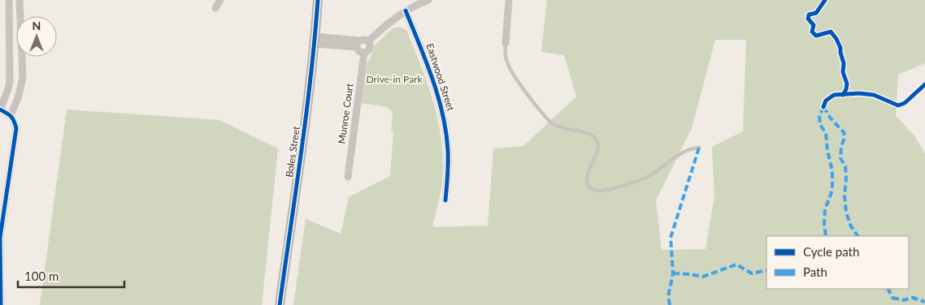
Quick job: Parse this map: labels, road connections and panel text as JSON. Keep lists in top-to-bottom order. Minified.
{"streets":{"street":["Eastwood Street","Munroe Court","Boles Street"]},"parks":["Drive-in Park"],"legend":["Cycle path","Path"],"scale_bar":"100 m","north":"top"}
